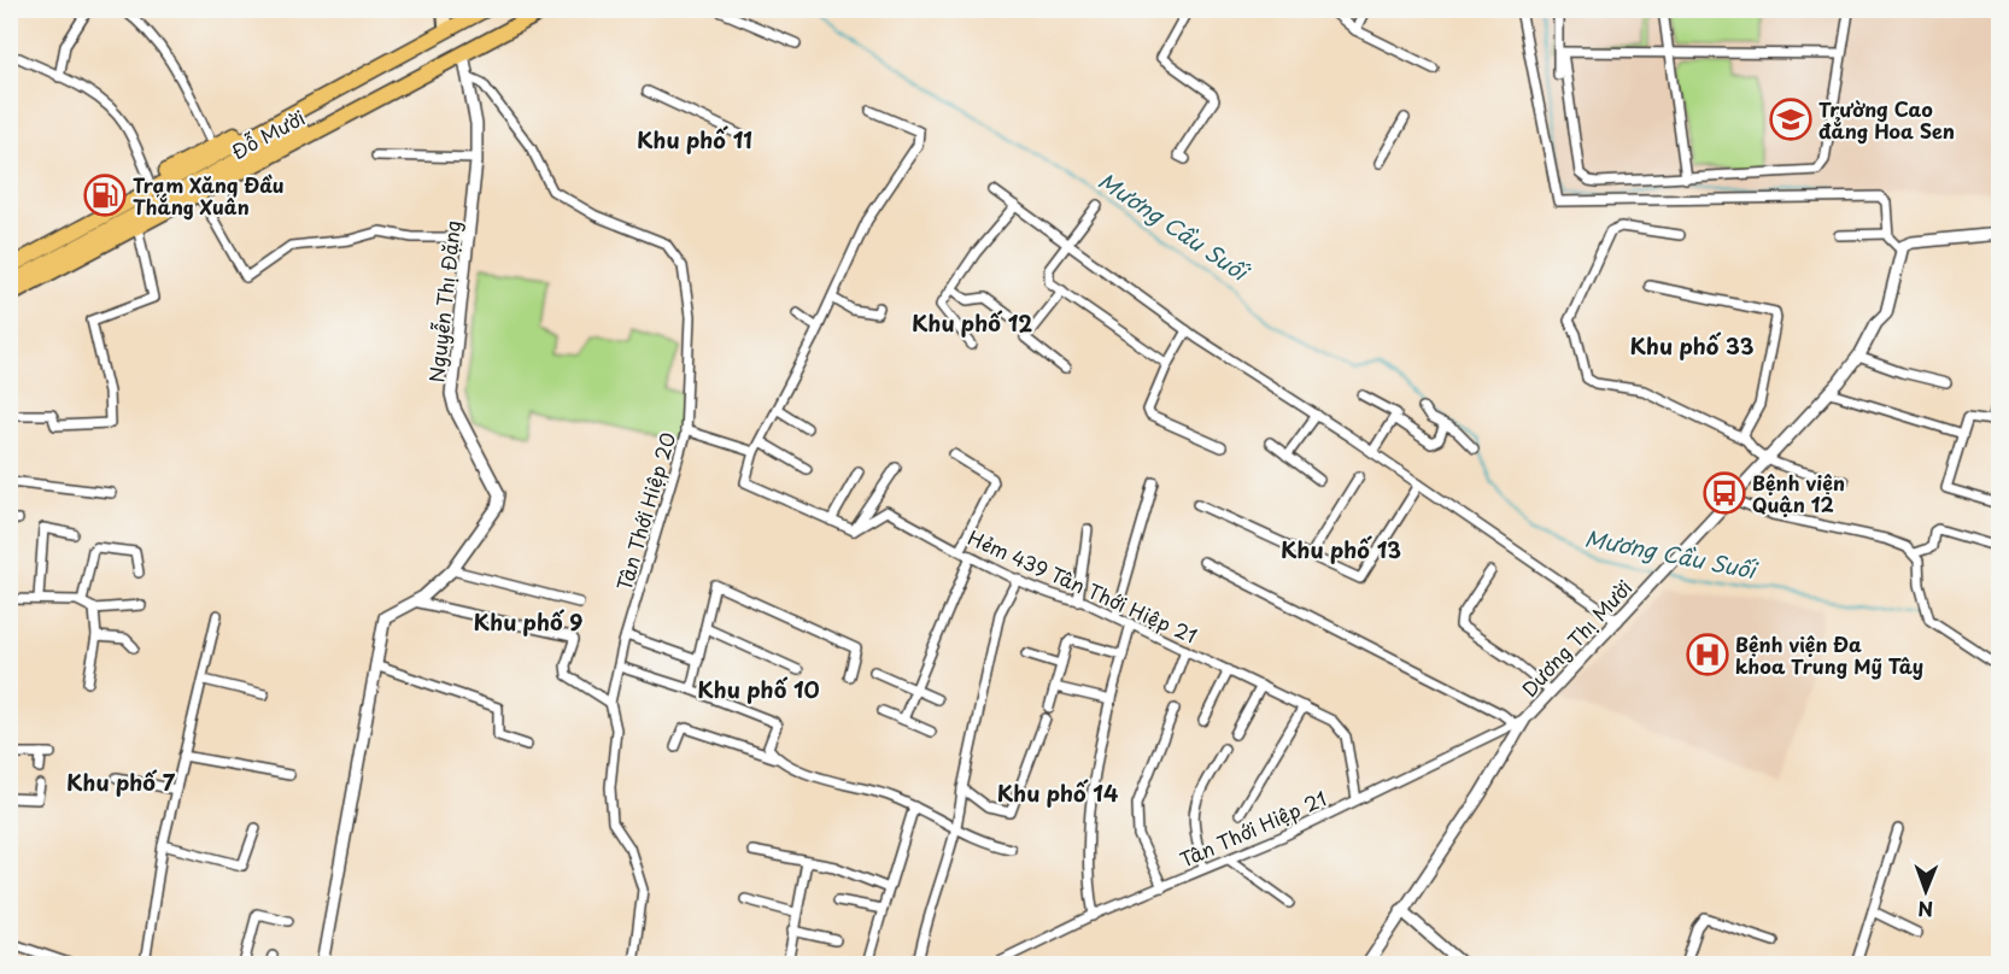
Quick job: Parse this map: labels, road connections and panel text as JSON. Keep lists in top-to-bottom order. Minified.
{"streets":{"highway":["Đỗ Mười"],"street":["Nguyễn Thị Đặng","Tân Thới Hiệp 20","Hẻm 439 Tân Thới Hiệp 21","Dương Thị Mười","Tân Thới Hiệp 21"]},"crossings":[["Đỗ Mười","Nguyễn Thị Đặng"],["Nguyễn Thị Đặng","Tân Thới Hiệp 20"],["Hẻm 439 Tân Thới Hiệp 21","Tân Thới Hiệp 21"],["Dương Thị Mười","Tân Thới Hiệp 21"]],"districts":["Khu phố 11","Khu phố 12","Khu phố 33","Khu phố 13","Khu phố 9","Khu phố 10","Khu phố 7","Khu phố 14"],"water":["Mương Cầu Suối"],"places":{"school or university":["Trường Cao đẳng Hoa Sen"],"fuel station":["Trạm Xăng Đầu Thắng Xuân"],"bus stop":["Bệnh viện Quận 12"],"hospital":["Bệnh viện Đa khoa Trung Mỹ Tây"]},"north":"bottom"}
